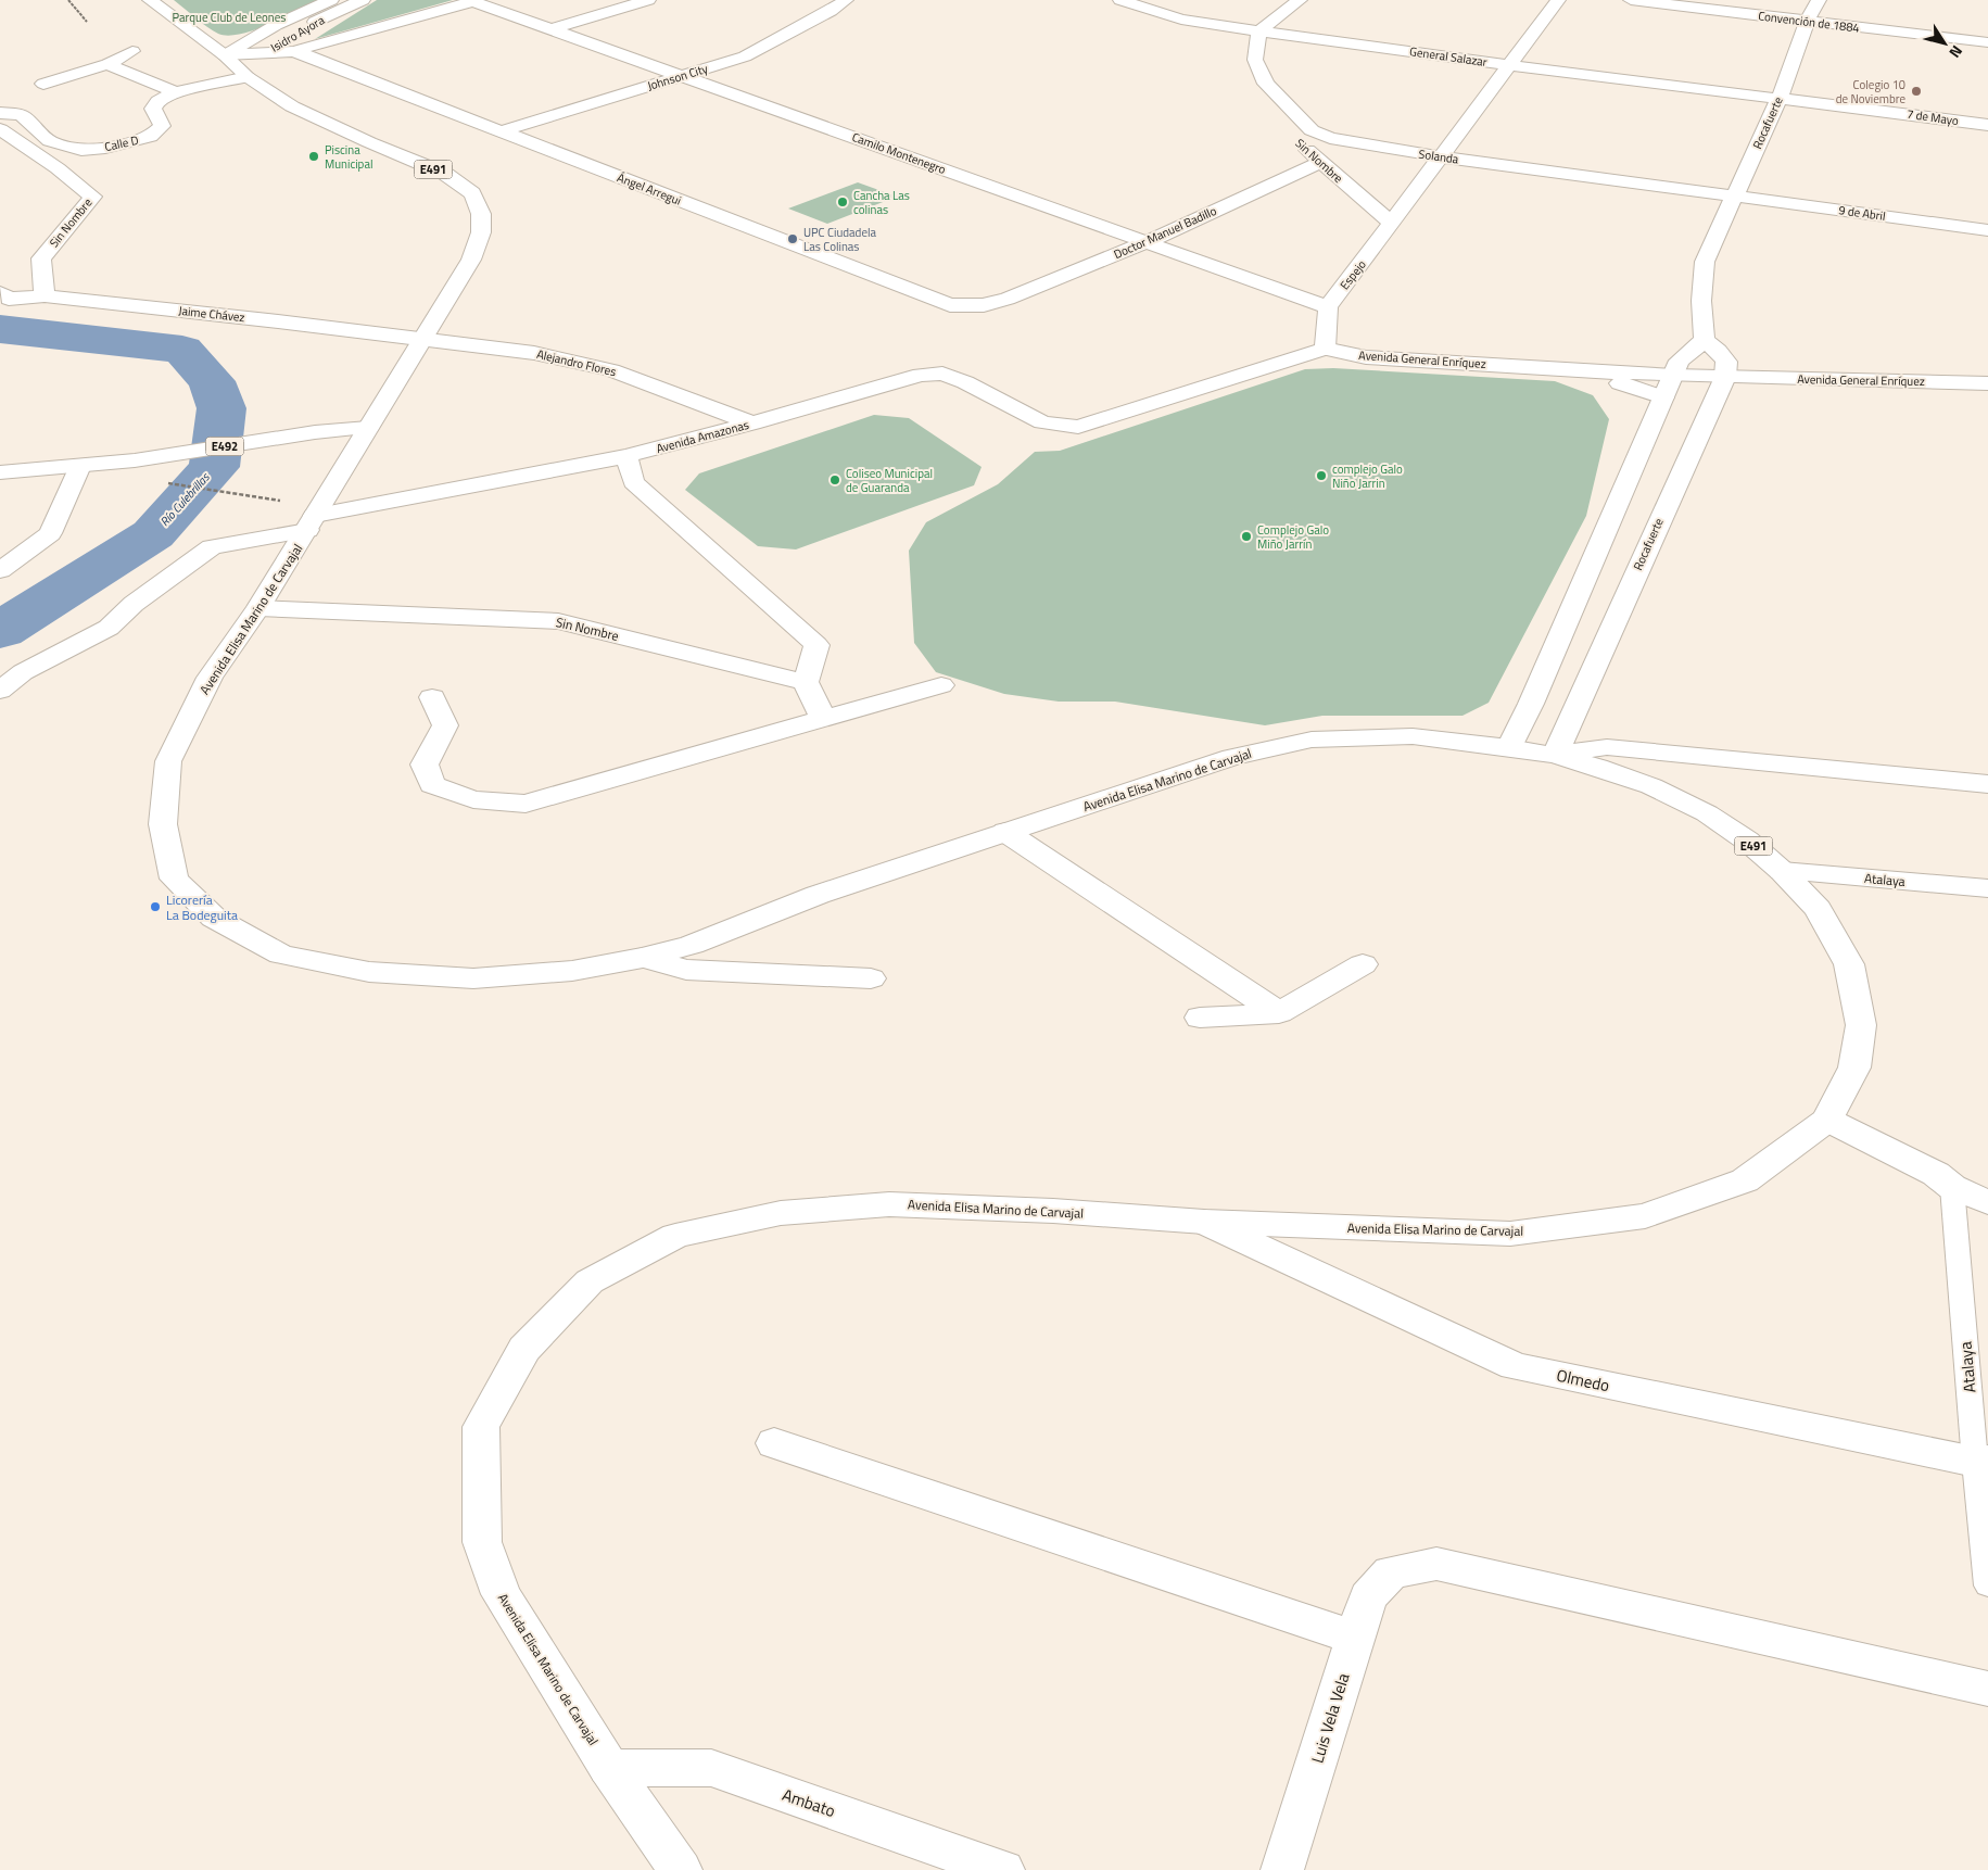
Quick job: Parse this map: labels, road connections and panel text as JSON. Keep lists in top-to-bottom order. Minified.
{"streets":{"main road":["Convención de 1884","Isidro Ayora","General Salazar","Johnson City","7 de Mayo","Rocafuerte","Calle D","Camilo Montenegro","Solanda","Sin Nombre","E491","Ángel Arregui","9 de Abril","Doctor Manuel Badillo","Espejo","Jaime Chávez","Avenida General Enríquez","Alejandro Flores","Avenida Amazonas","E492","Avenida Elisa Marino de Carvajal","Atalaya","Olmedo","Luis Vela Vela","Ambato"]},"crossings":[["Convención de 1884","Rocafuerte"],["Isidro Ayora","E491"],["Isidro Ayora","Ángel Arregui"],["General Salazar","7 de Mayo"],["General Salazar","Rocafuerte"],["General Salazar","Solanda"],["General Salazar","Espejo"],["Johnson City","Camilo Montenegro"],["Johnson City","Ángel Arregui"],["7 de Mayo","Rocafuerte"],["Rocafuerte","Solanda"],["Rocafuerte","9 de Abril"],["Rocafuerte","Avenida General Enríquez"],["Rocafuerte","Avenida Elisa Marino de Carvajal"],["Calle D","E491"],["Calle D","Avenida Elisa Marino de Carvajal"],["Camilo Montenegro","Ángel Arregui"],["Camilo Montenegro","Doctor Manuel Badillo"],["Camilo Montenegro","Espejo"],["Solanda","Sin Nombre"],["Solanda","9 de Abril"],["Solanda","Espejo"],["Sin Nombre","Doctor Manuel Badillo"],["Sin Nombre","Espejo"],["Sin Nombre","Jaime Chávez"],["Sin Nombre","Avenida Elisa Marino de Carvajal"],["E491","Ángel Arregui"],["E491","Avenida Elisa Marino de Carvajal"],["Ángel Arregui","Doctor Manuel Badillo"],["Jaime Chávez","Alejandro Flores"],["Jaime Chávez","Avenida Elisa Marino de Carvajal"],["Avenida General Enríquez","Avenida Amazonas"],["Alejandro Flores","Avenida Amazonas"],["Alejandro Flores","Avenida Elisa Marino de Carvajal"],["Avenida Amazonas","Avenida Elisa Marino de Carvajal"],["E492","Avenida Elisa Marino de Carvajal"],["Avenida Elisa Marino de Carvajal","Atalaya"],["Avenida Elisa Marino de Carvajal","Olmedo"],["Avenida Elisa Marino de Carvajal","Ambato"],["Atalaya","Olmedo"]],"water":["Río Culebrillas"],"parks":["Parque Club de Leones"],"places":["Colegio 10 de Noviembre","Piscina Municipal","Cancha Las colinas","UPC Ciudadela Las Colinas","complejo Galo Niño Jarrin","Coliseo Municipal de Guaranda","Complejo Galo Miño Jarrín","Licorería La Bodeguita"],"north":"bottom right"}
